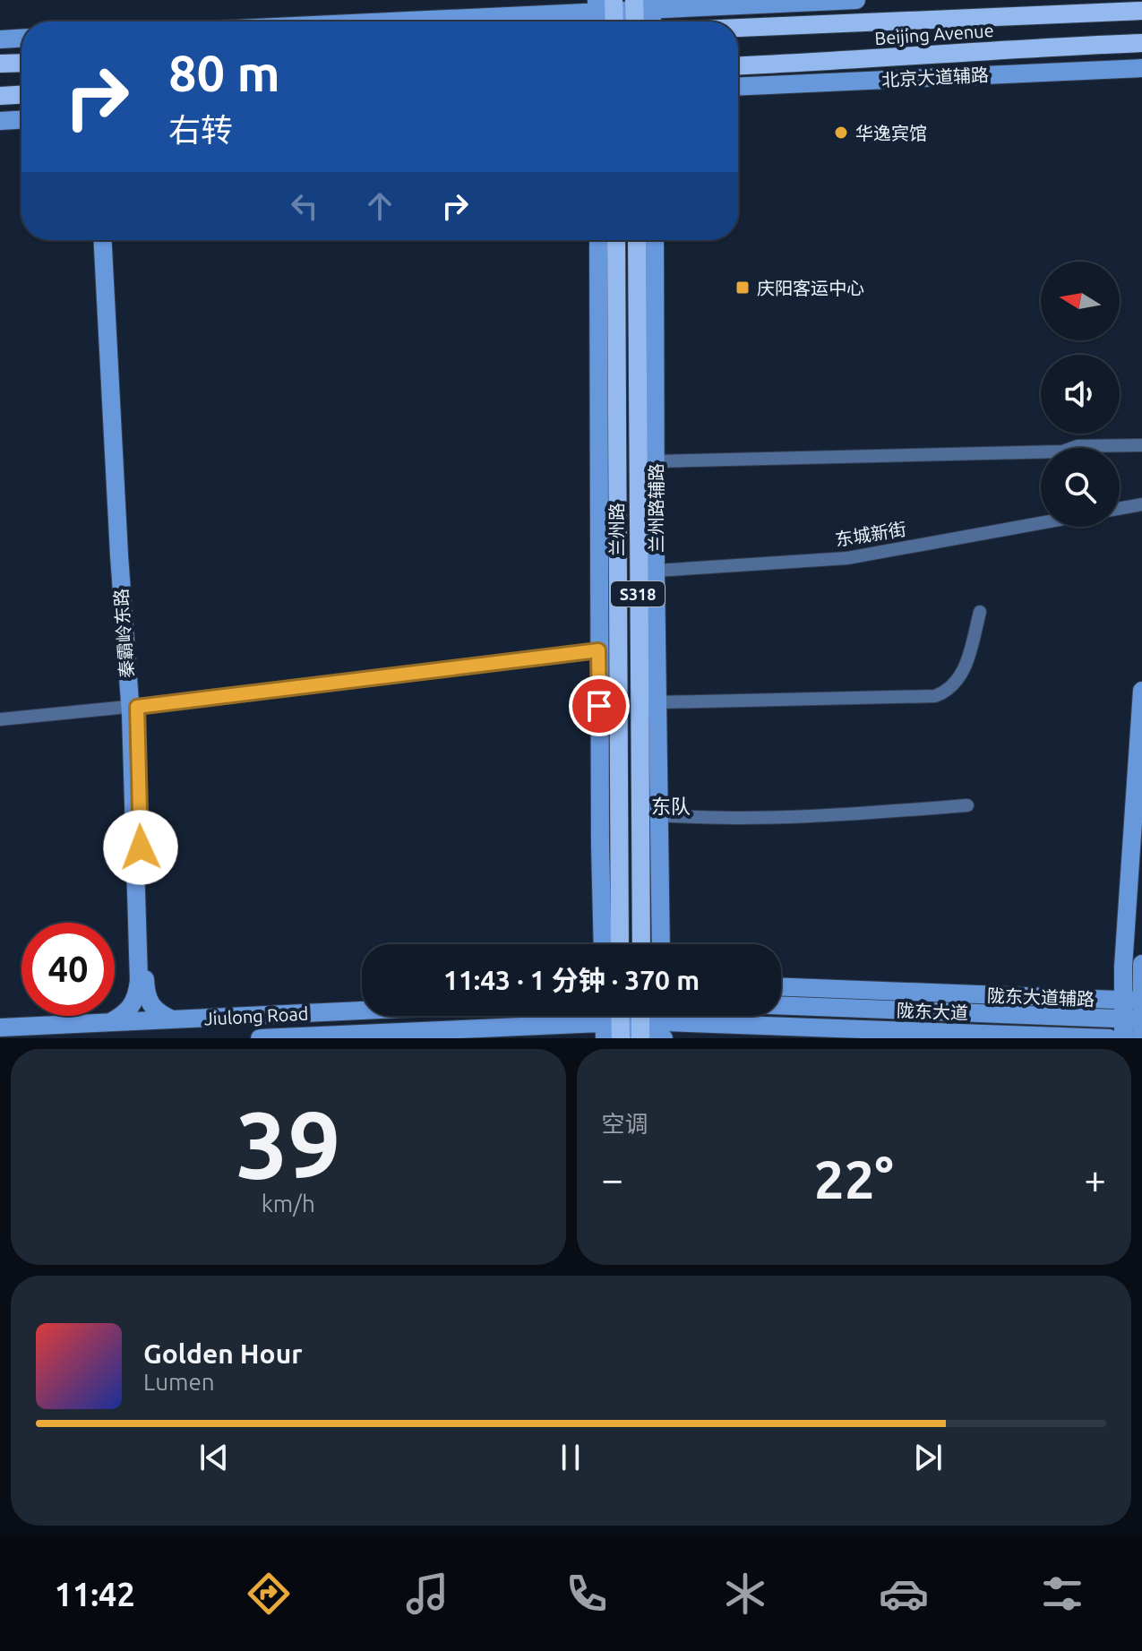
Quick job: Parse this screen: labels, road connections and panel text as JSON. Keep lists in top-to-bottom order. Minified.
{"streets":{"main road":["Beijing Avenue","兰州路","S318"],"street":["北京大道辅路","兰州路辅路","东城新街","秦霸岭东路","陇东大道辅路","陇东大道","Jiulong Road"]},"crossings":[["兰州路辅路","东城新街"],["秦霸岭东路","Jiulong Road"]],"districts":["东队"],"places":{"other":["华逸宾馆"],"transit":["庆阳客运中心"]},"north":"left","page":{"turn":["80 m","右转"],"limit":"40","trip":"11:43 · 1 分钟 · 370 m","tile":[["39","km/h"],"空调"],"heat":["−","22°","+"],"song":["Golden Hour","Lumen"],"tabs":"11:42"}}
